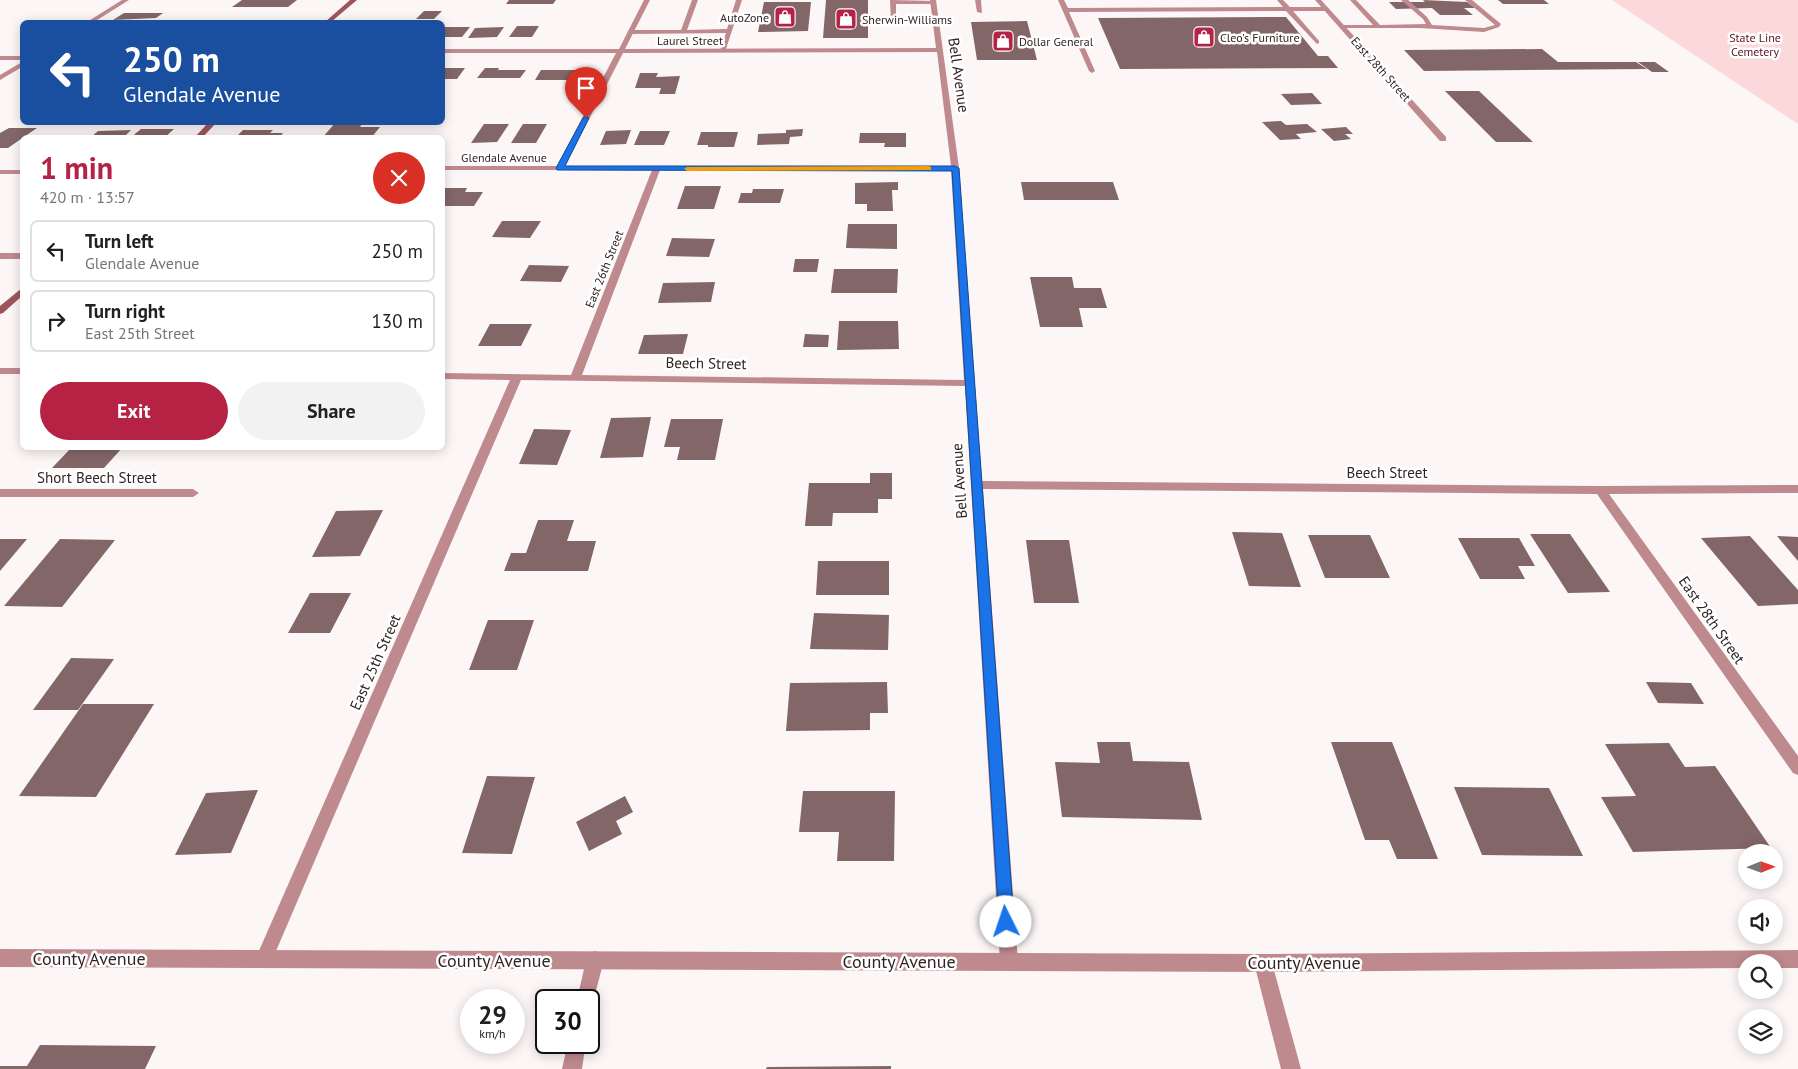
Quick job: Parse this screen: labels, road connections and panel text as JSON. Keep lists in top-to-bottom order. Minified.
{"streets":{"street":["Laurel Street","East 28th Street","Bell Avenue","Glendale Avenue","East 26th Street","Beech Street","Short Beech Street","East 25th Street","County Avenue"]},"crossings":[["Laurel Street","Bell Avenue"],["East 28th Street","Beech Street"],["Bell Avenue","Glendale Avenue"],["Bell Avenue","Beech Street"],["Bell Avenue","County Avenue"],["Glendale Avenue","East 26th Street"],["East 26th Street","Beech Street"],["Beech Street","East 25th Street"],["East 25th Street","County Avenue"]],"parks":["State Line Cemetery"],"places":{"shop":["AutoZone","Sherwin-Williams","Cleo's Furniture","Dollar General"]},"north":"right","page":{"turn":["250 m","Glendale Avenue"],"heading":["1 min","420 m · 13:57"],"list":[{"name":"Turn left","note":"Glendale Avenue","value":"250 m"},{"name":"Turn right","note":"East 25th Street","value":"130 m"}],"buttons":["Exit","Share"],"speed":"29 km/h","limit":"30"}}
